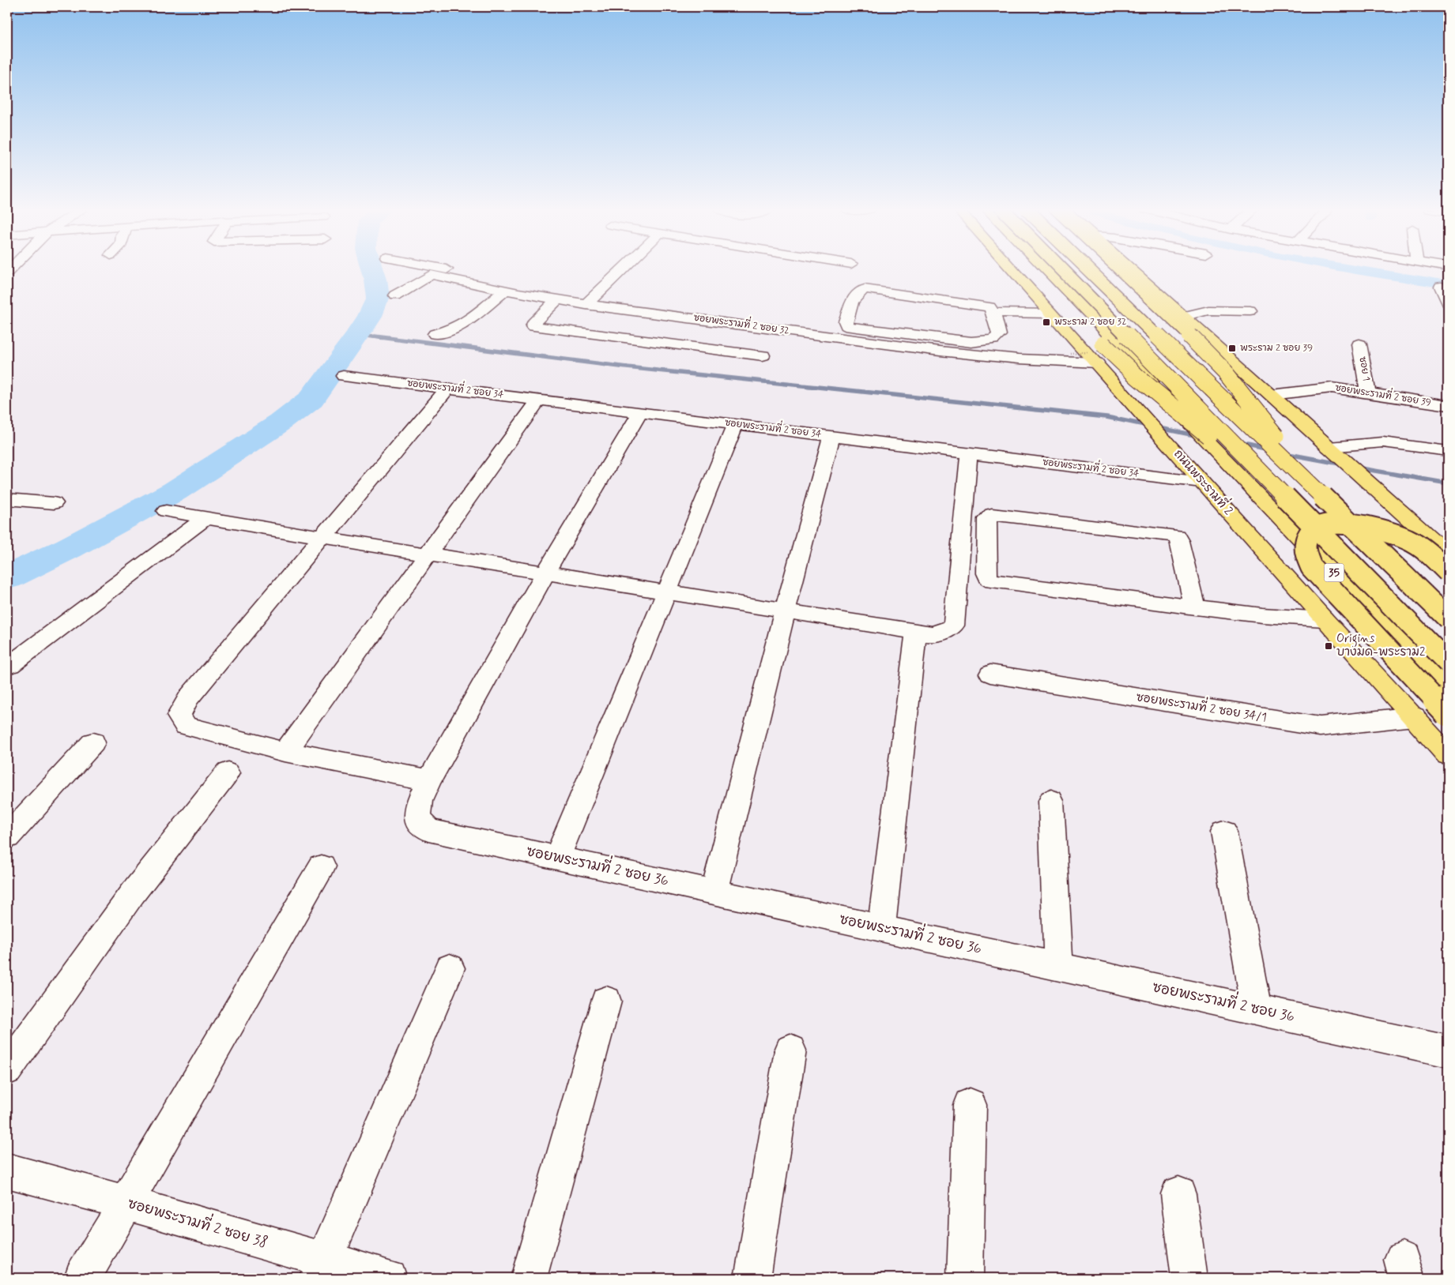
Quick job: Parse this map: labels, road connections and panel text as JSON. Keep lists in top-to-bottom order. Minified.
{"streets":{"main road":["ถนนพระรามที่ 2","35"],"street":["ซอยพระรามที่ 2 ซอย 32","ซอย 1","ซอยพระรามที่ 2 ซอย 34","ซอยพระรามที่ 2 ซอย 39","ซอยพระรามที่ 2 ซอย 34/1","ซอยพระรามที่ 2 ซอย 36","ซอยพระรามที่ 2 ซอย 38"]},"crossings":[["ซอยพระรามที่ 2 ซอย 32","ถนนพระรามที่ 2"],["ซอย 1","ซอยพระรามที่ 2 ซอย 39"],["ซอยพระรามที่ 2 ซอย 34","ถนนพระรามที่ 2"],["ถนนพระรามที่ 2","ซอยพระรามที่ 2 ซอย 34/1"]],"places":{"transit":["พระราม 2 ซอย 32","พระราม 2 ซอย 39","Origins บางมด-พระราม2"]}}
